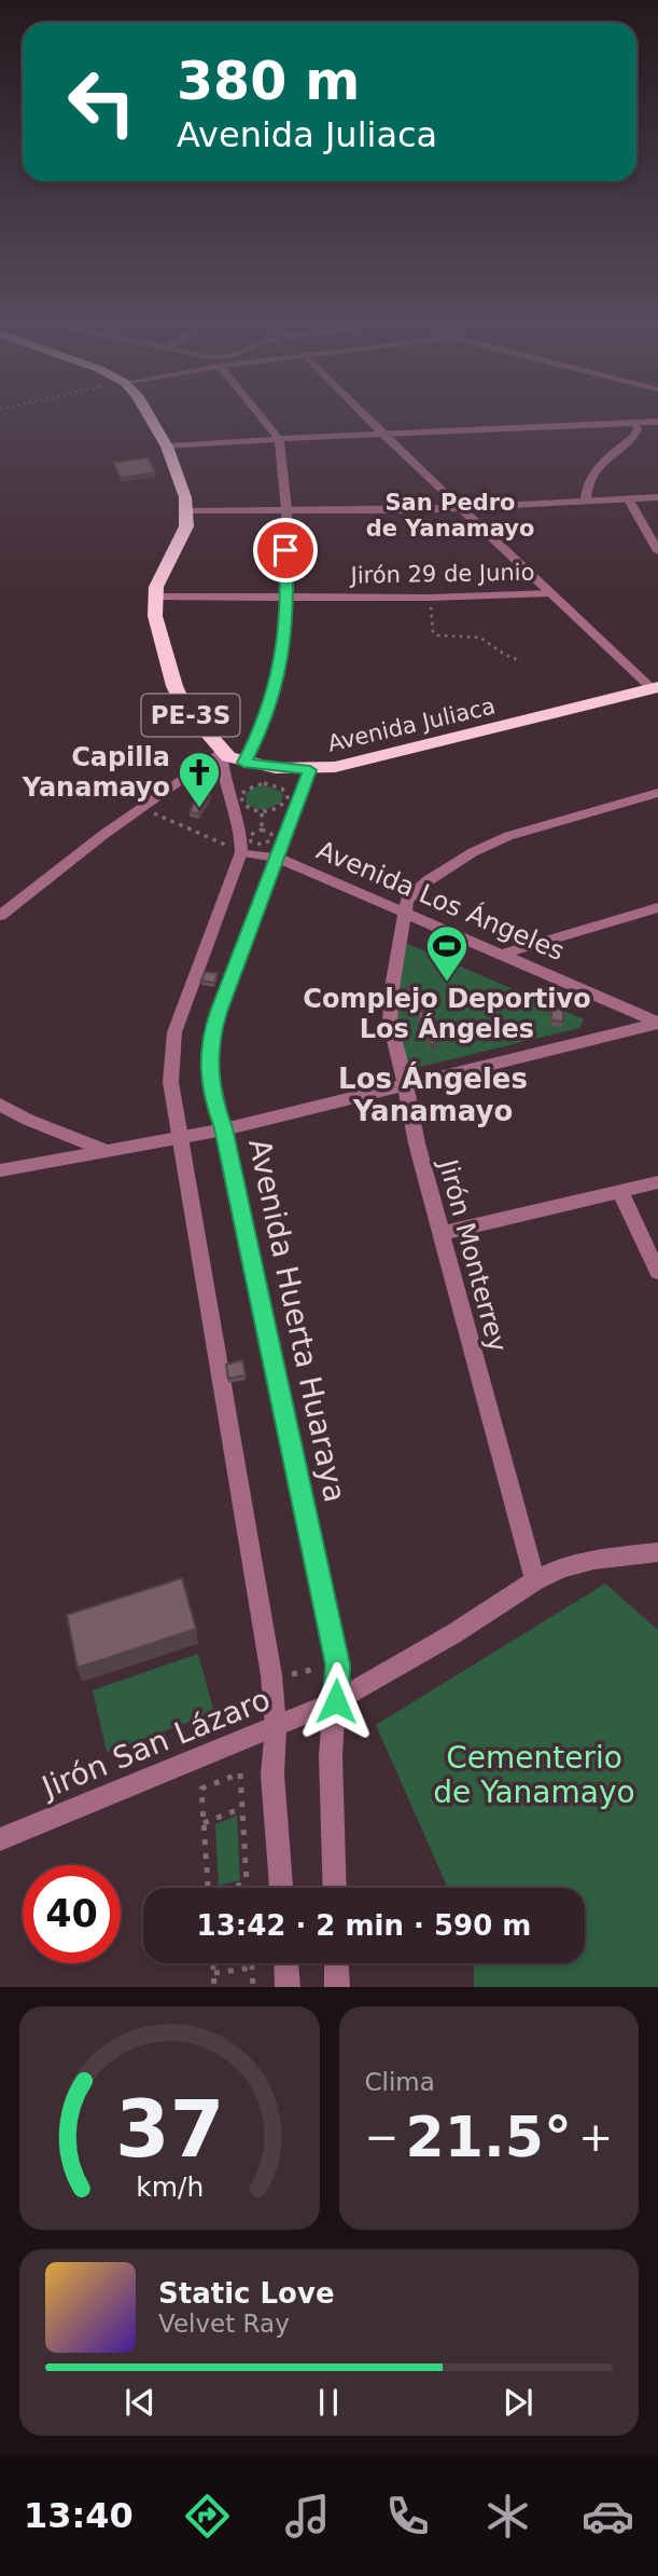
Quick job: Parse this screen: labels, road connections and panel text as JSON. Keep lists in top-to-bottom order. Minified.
{"streets":{"highway":["PE-3S","Avenida Juliaca"],"street":["Jirón 29 de Junio","Avenida Los Ángeles","Jirón Monterrey","Avenida Huerta Huaraya","Jirón San Lázaro"]},"crossings":[["Jirón 29 de Junio","Avenida Juliaca"],["Avenida Juliaca","Avenida Huerta Huaraya"],["Avenida Los Ángeles","Jirón Monterrey"],["Avenida Los Ángeles","Avenida Huerta Huaraya"],["Jirón Monterrey","Jirón San Lázaro"],["Avenida Huerta Huaraya","Jirón San Lázaro"]],"districts":["San Pedro de Yanamayo","Los Ángeles Yanamayo"],"parks":["Cementerio de Yanamayo"],"places":{"church":["Capilla Yanamayo"],"sports":["Complejo Deportivo Los Ángeles"]},"page":{"turn":["380 m","Avenida Juliaca"],"limit":"40","trip":"13:42 · 2 min · 590 m","tile":"Clima","heat":["−","21.5°","+"],"song":["Static Love","Velvet Ray"],"tabs":"13:40","gauge":["37","km/h"]}}
